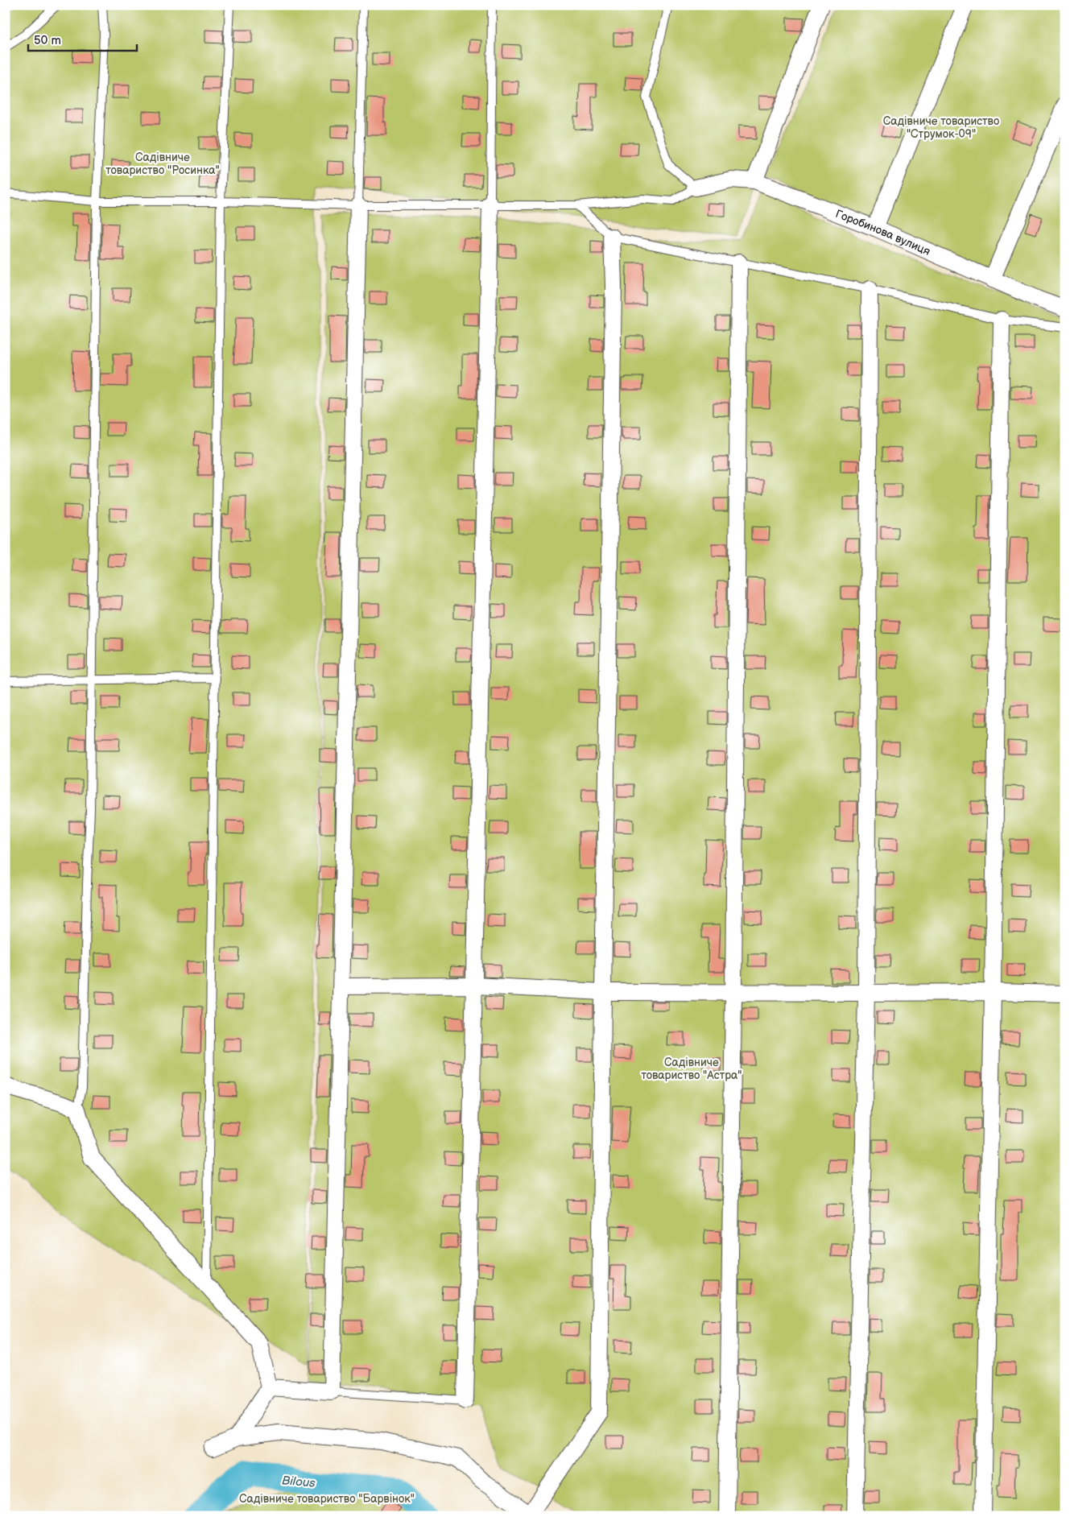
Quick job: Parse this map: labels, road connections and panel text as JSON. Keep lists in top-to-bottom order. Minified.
{"streets":{"street":["Горобинова вулиця"]},"water":["Bilous"],"parks":["Садівниче товариство \"Струмок-09\"","Садівниче товариство \"Росинка\"","Садівниче товариство \"Астра\"","Садівниче товариство \"Барвінок\""],"scale_bar":"50 m"}
